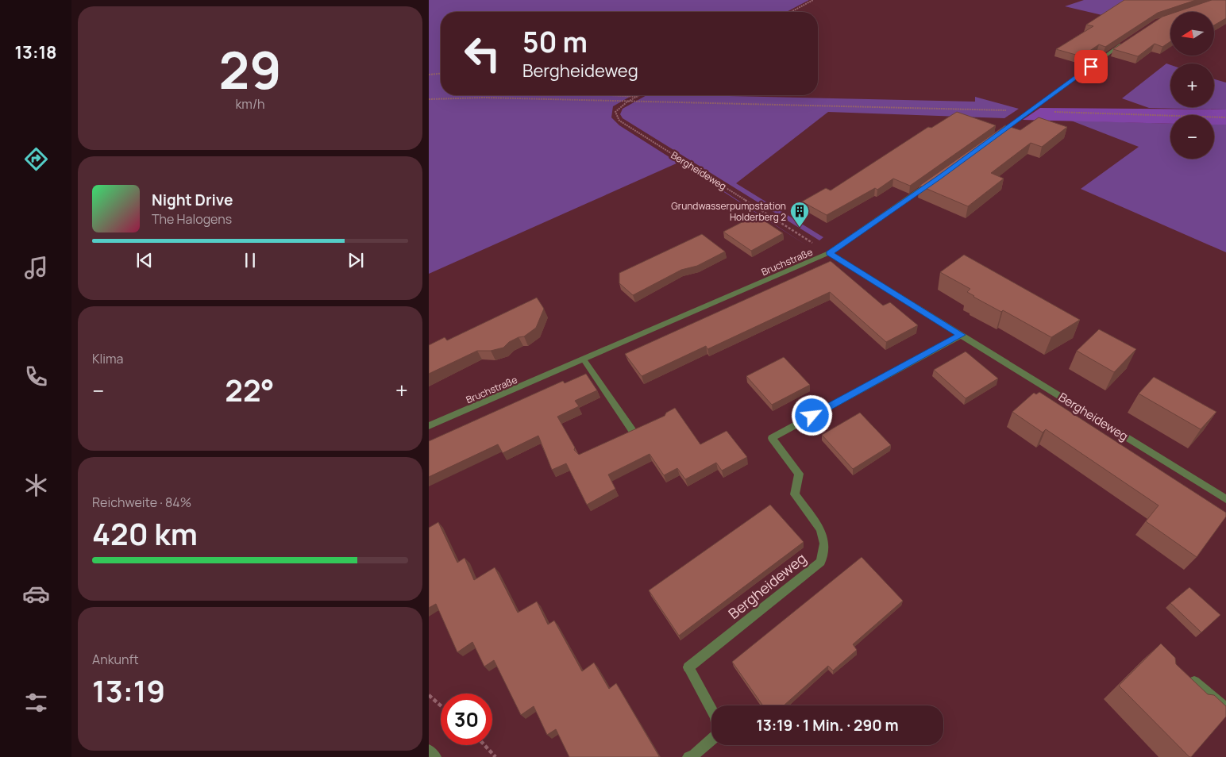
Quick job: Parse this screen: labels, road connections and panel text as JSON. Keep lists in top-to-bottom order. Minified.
{"streets":{"street":["Bergheideweg","Bruchstraße"]},"crossings":[["Bergheideweg","Bruchstraße"]],"places":{"building":["Grundwasserpumpstation Holderberg 2"]},"north":"left","page":{"tabs":"13:18","tile":[["29","km/h"],"Klima",["Reichweite · 84%","420 km"],["Ankunft","13:19"]],"map_buttons":["+","−"],"turn":["50 m","Bergheideweg"],"song":["Night Drive","The Halogens"],"heat":["−","22°","+"],"limit":"30","trip":"13:19 · 1 Min. · 290 m"}}
